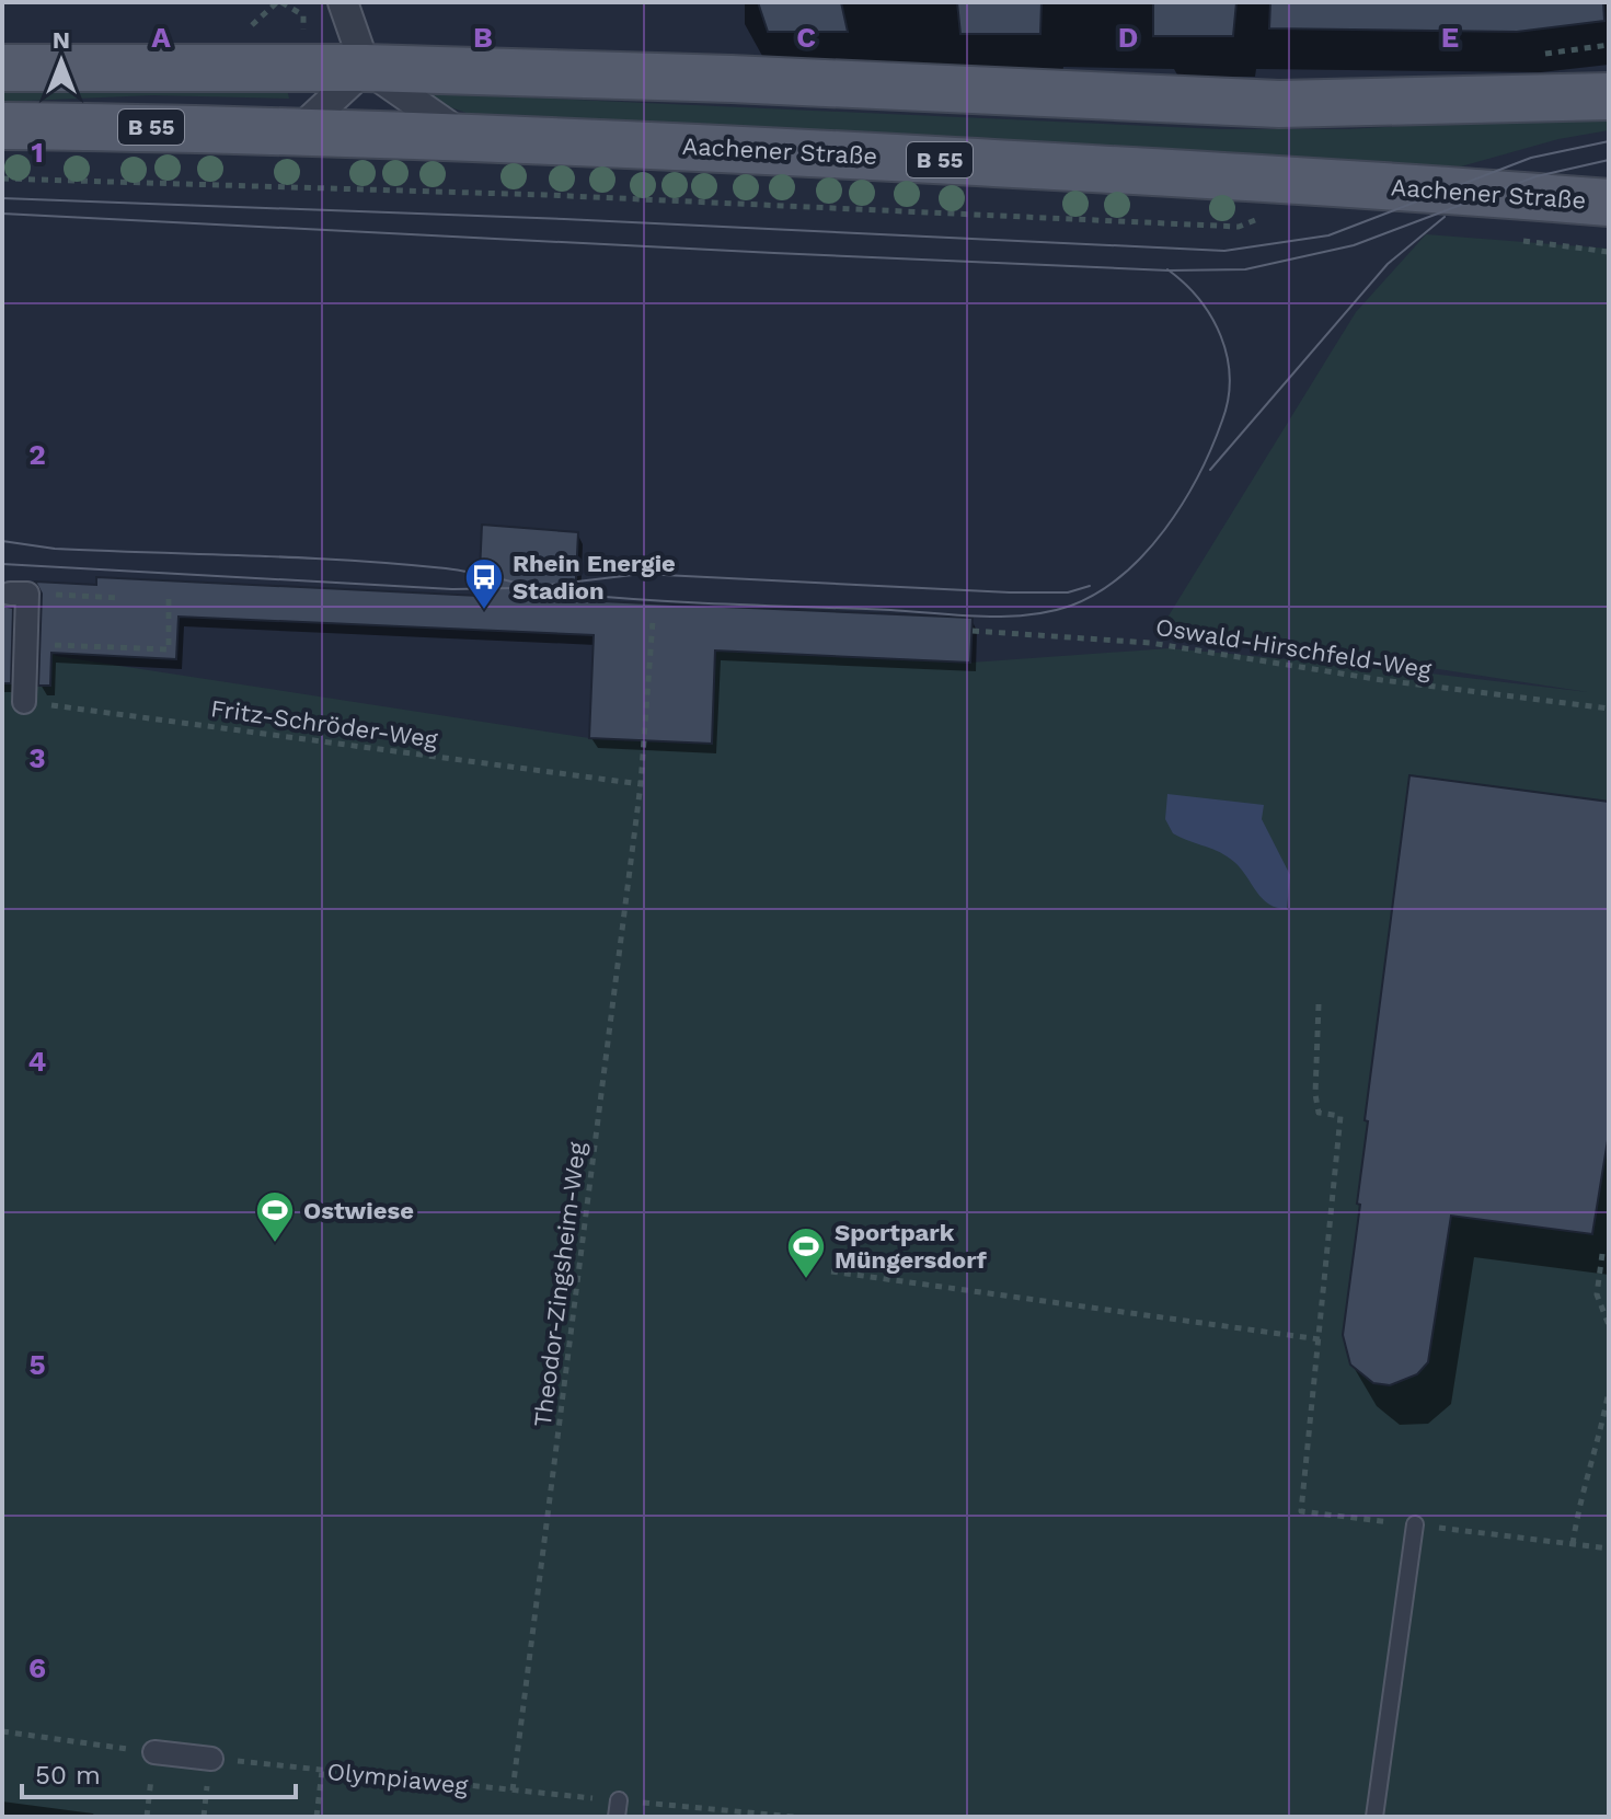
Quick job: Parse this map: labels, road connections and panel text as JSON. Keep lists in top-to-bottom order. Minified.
{"streets":{"main road":["B 55","Aachener Straße"],"path":["Oswald-Hirschfeld-Weg","Fritz-Schröder-Weg","Theodor-Zingsheim-Weg","Olympiaweg"]},"crossings":[["Fritz-Schröder-Weg","Theodor-Zingsheim-Weg"],["Theodor-Zingsheim-Weg","Olympiaweg"]],"places":{"bus stop":["Rhein Energie Stadion"],"sports":["Ostwiese","Sportpark Müngersdorf"]},"scale_bar":"50 m","north":"top","grid":{"columns":["A","B","C","D","E"],"rows":["1","2","3","4","5","6"]}}
